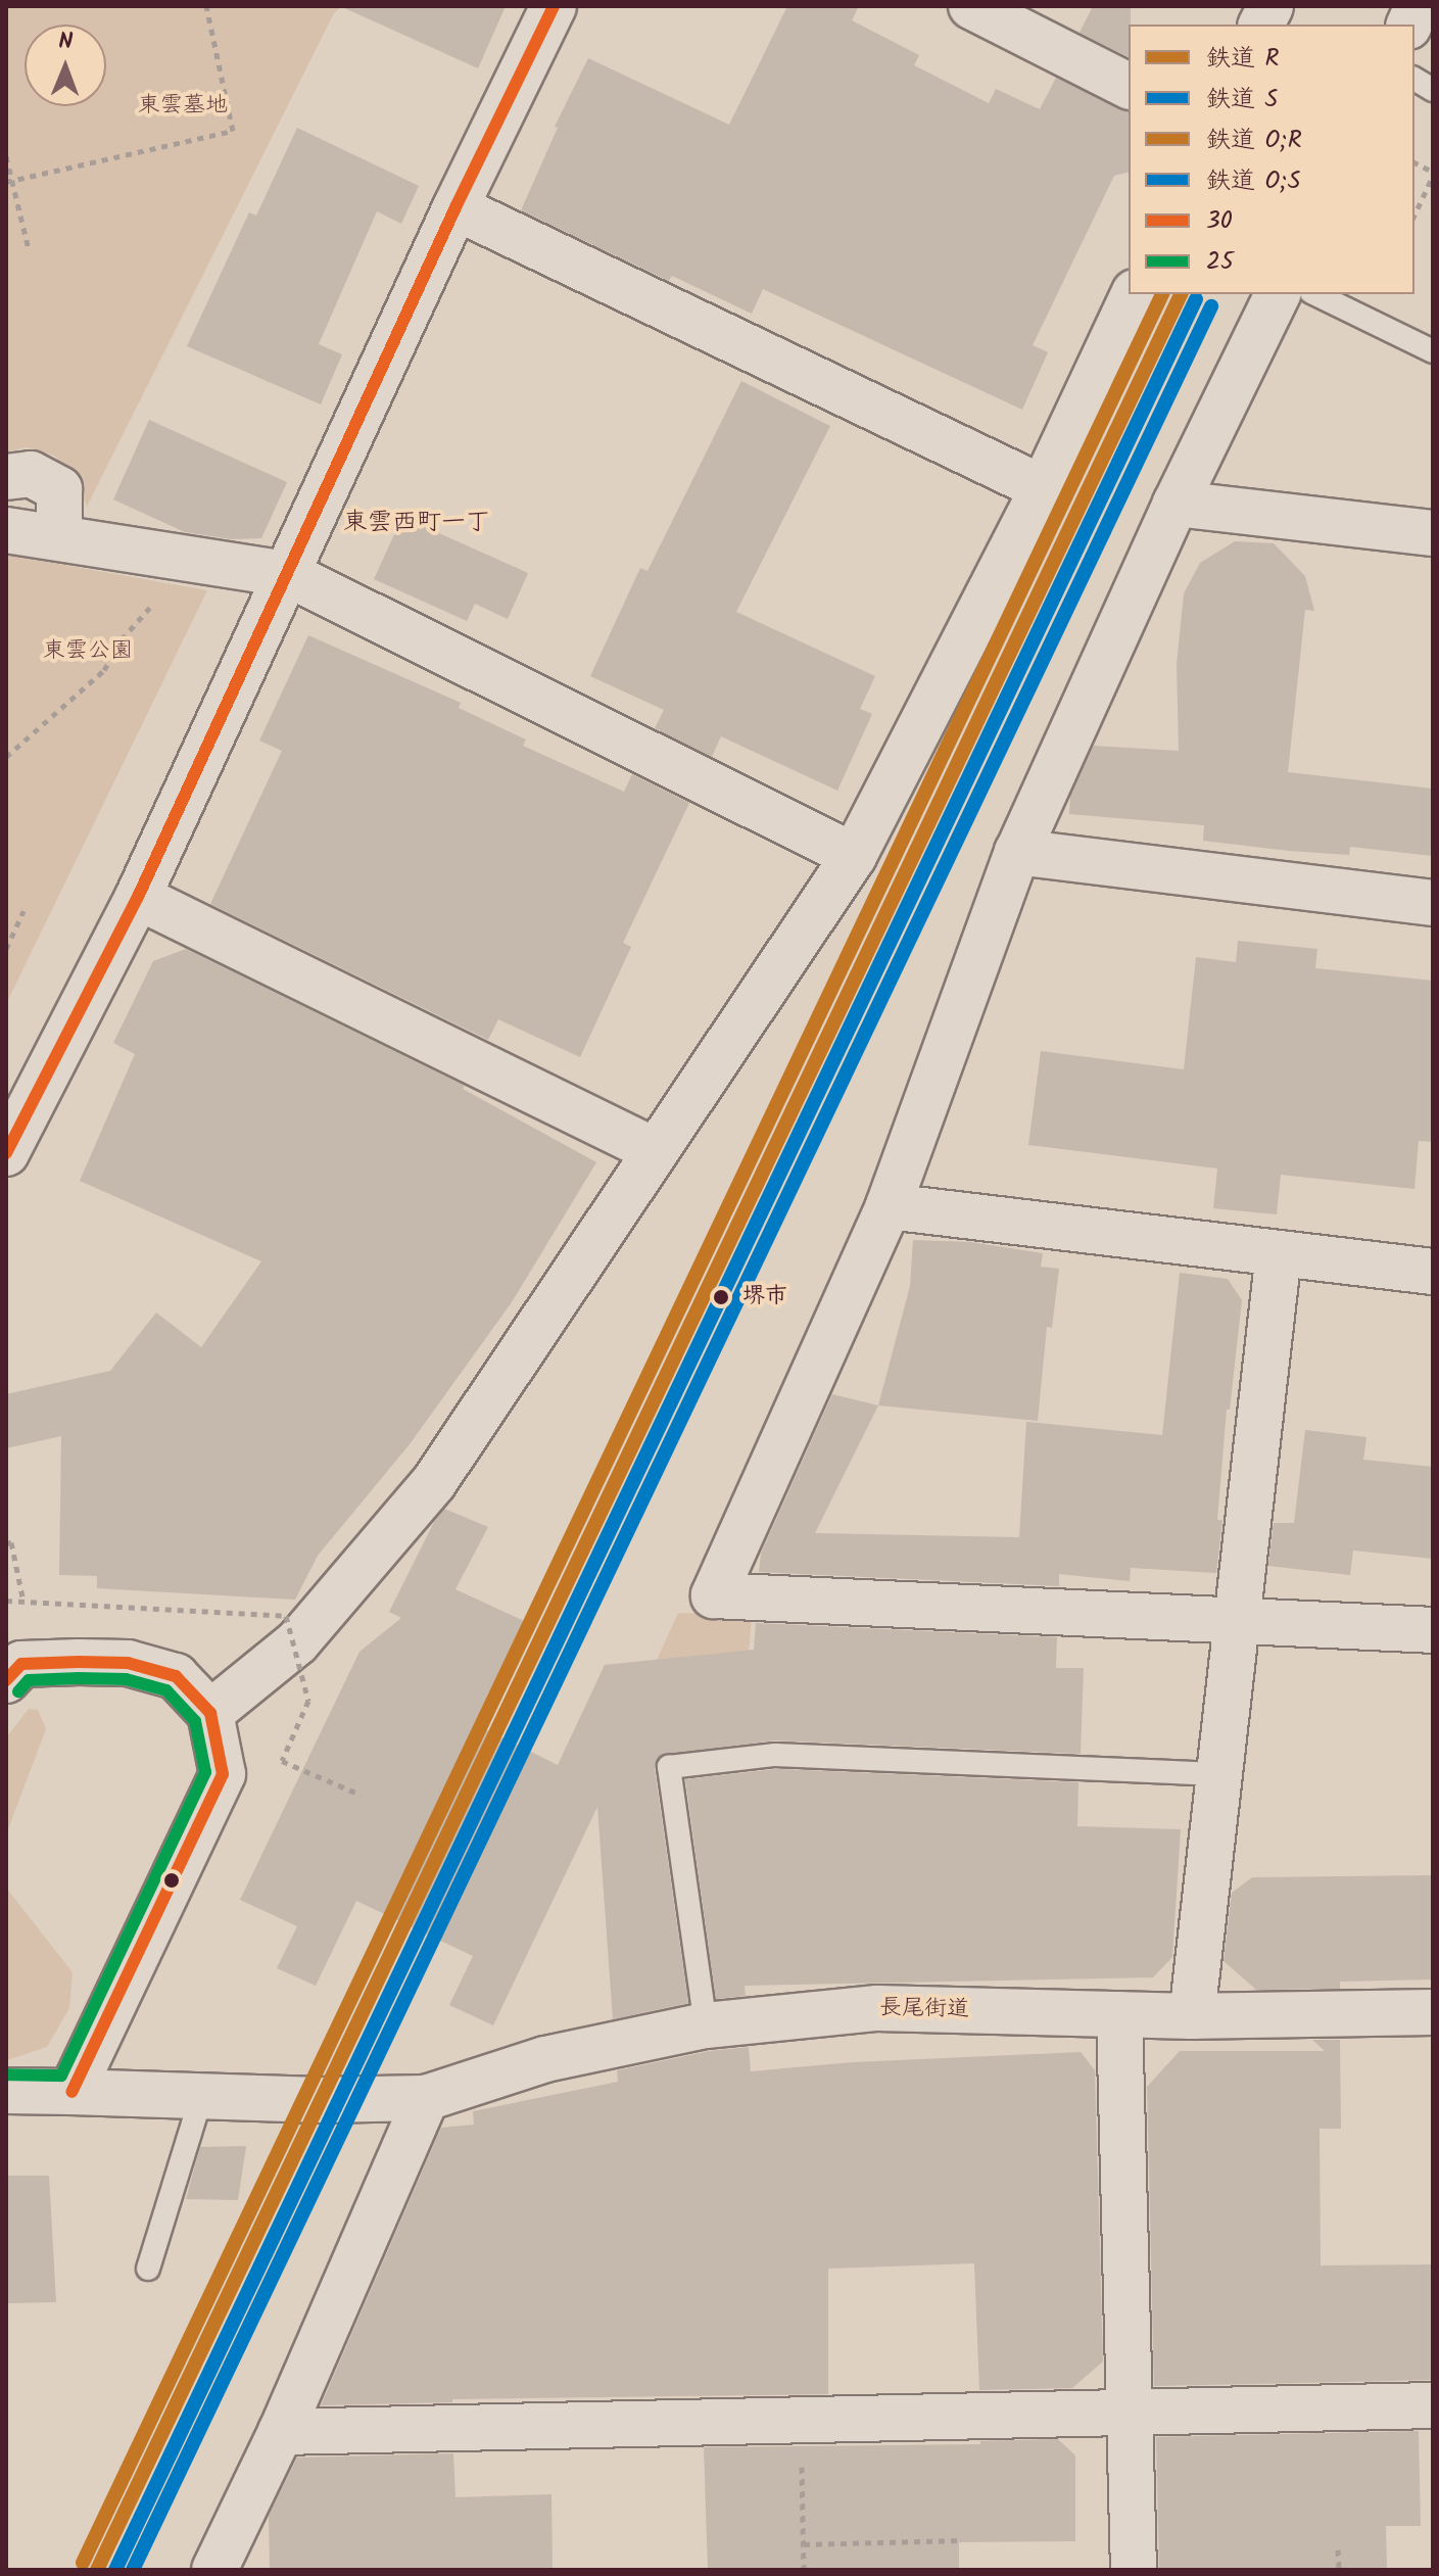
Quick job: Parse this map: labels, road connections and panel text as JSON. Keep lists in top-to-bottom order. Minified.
{"streets":{"street":["長尾街道"]},"districts":["東雲西町一丁"],"parks":["東雲墓地","東雲公園"],"places":["堺市"],"lines":["transit line 30","rail line R","rail line O;R","rail line S","rail line O;S","transit line 25"],"legend":["鉄道 R","鉄道 S","鉄道 O;R","鉄道 O;S","30","25"],"north":"top"}
